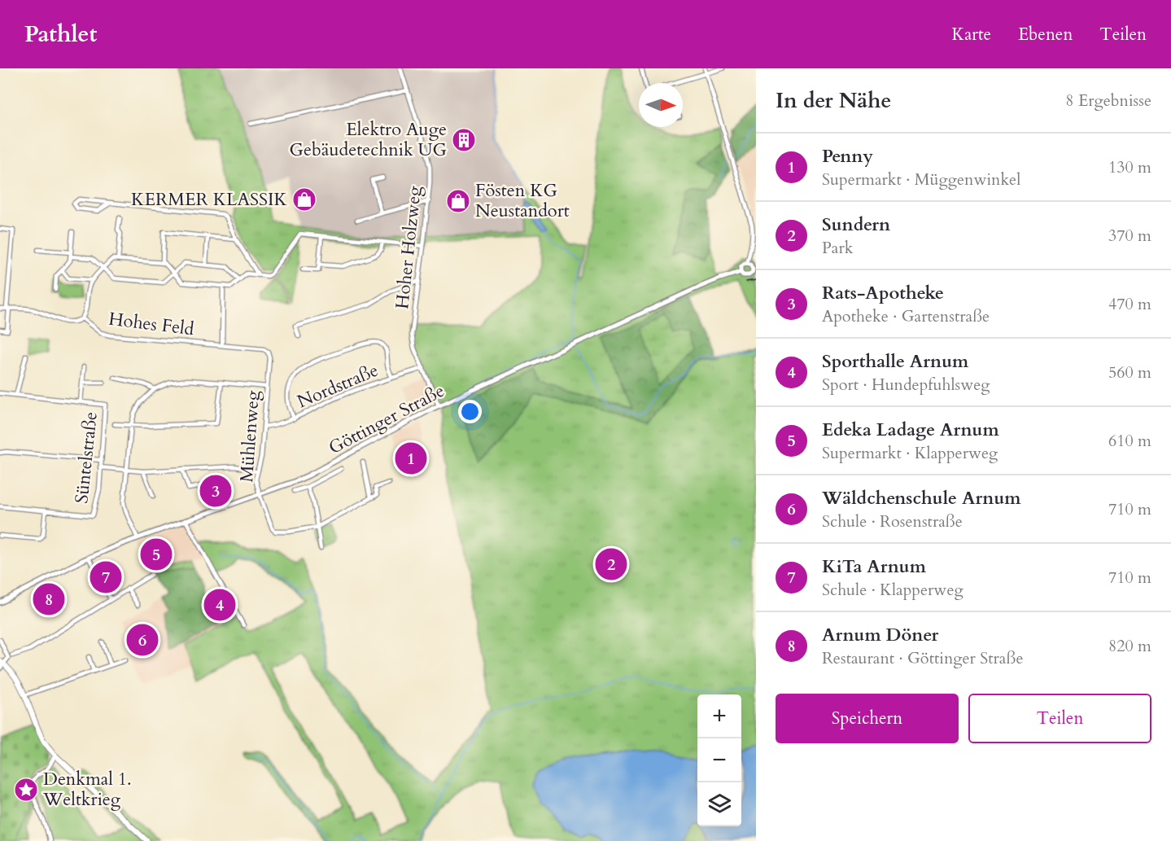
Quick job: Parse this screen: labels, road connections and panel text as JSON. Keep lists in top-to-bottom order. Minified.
{"streets":{"street":["Hoher Holzweg","Hohes Feld","Nordstraße","Göttinger Straße","Mühlenweg","Süntelstraße"]},"crossings":[["Hoher Holzweg","Nordstraße"],["Hoher Holzweg","Göttinger Straße"],["Hohes Feld","Mühlenweg"],["Nordstraße","Mühlenweg"],["Göttinger Straße","Mühlenweg"]],"places":{"building":["Elektro Auge Gebäudetechnik UG"],"shop":["KERMER KLASSIK","Fösten KG Neustandort"],"place":["Denkmal 1. Weltkrieg"]},"north":"right","page":{"header":"Pathlet","nav":["Karte","Ebenen","Teilen"],"heading":["In der Nähe","8 Ergebnisse"],"list":[{"mark":"1","name":"Penny","note":"Supermarkt · Müggenwinkel","value":"130 m"},{"mark":"2","name":"Sundern","note":"Park","value":"370 m"},{"mark":"3","name":"Rats-Apotheke","note":"Apotheke · Gartenstraße","value":"470 m"},{"mark":"4","name":"Sporthalle Arnum","note":"Sport · Hundepfuhlsweg","value":"560 m"},{"mark":"5","name":"Edeka Ladage Arnum","note":"Supermarkt · Klapperweg","value":"610 m"},{"mark":"6","name":"Wäldchenschule Arnum","note":"Schule · Rosenstraße","value":"710 m"},{"mark":"7","name":"KiTa Arnum","note":"Schule · Klapperweg","value":"710 m"},{"mark":"8","name":"Arnum Döner","note":"Restaurant · Göttinger Straße","value":"820 m"}],"pins":["1","3","5","2","7","8","4","6"],"buttons":["Speichern","Teilen"],"map_buttons":["+","−"]}}
